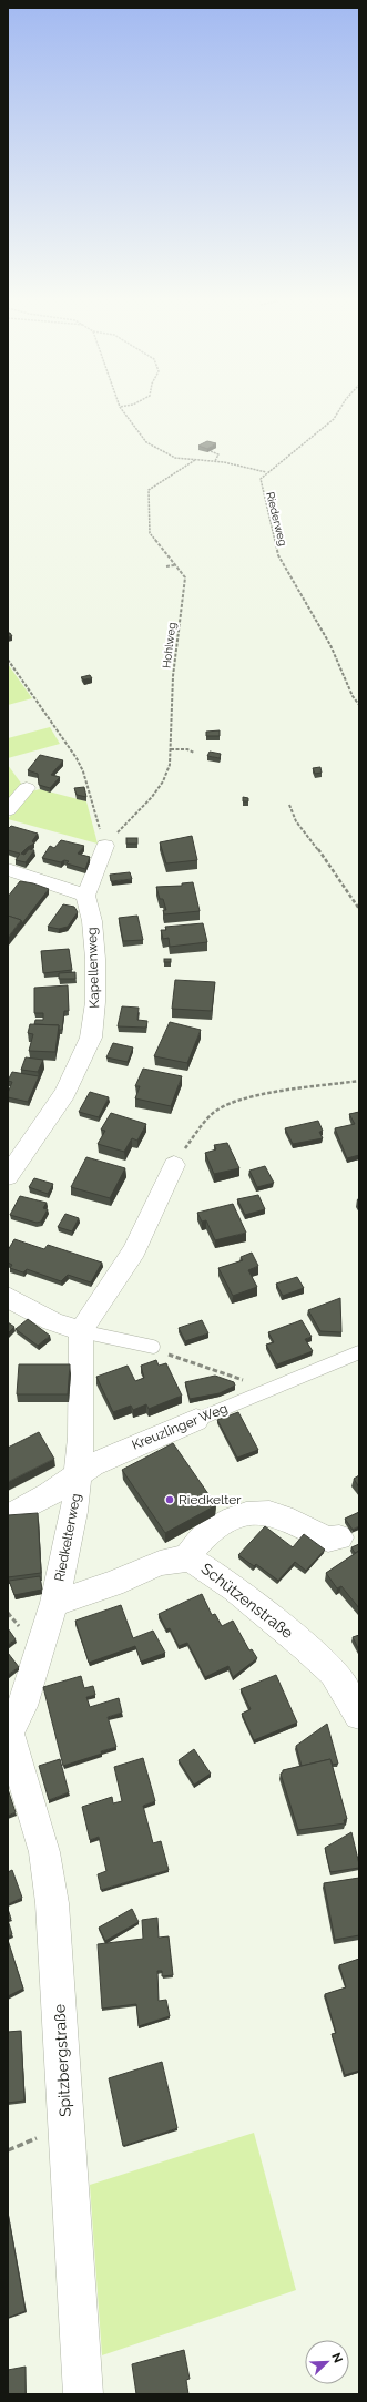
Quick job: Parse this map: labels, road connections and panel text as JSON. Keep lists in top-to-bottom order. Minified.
{"streets":{"street":["Kapellenweg","Kreuzlinger Weg","Riedkelterweg","Schützenstraße","Spitzbergstraße"],"path":["Riederweg","Hohlweg"]},"crossings":[["Kreuzlinger Weg","Riedkelterweg"],["Riedkelterweg","Schützenstraße"],["Riedkelterweg","Spitzbergstraße"]],"places":["Riedkelter"],"north":"top right"}
